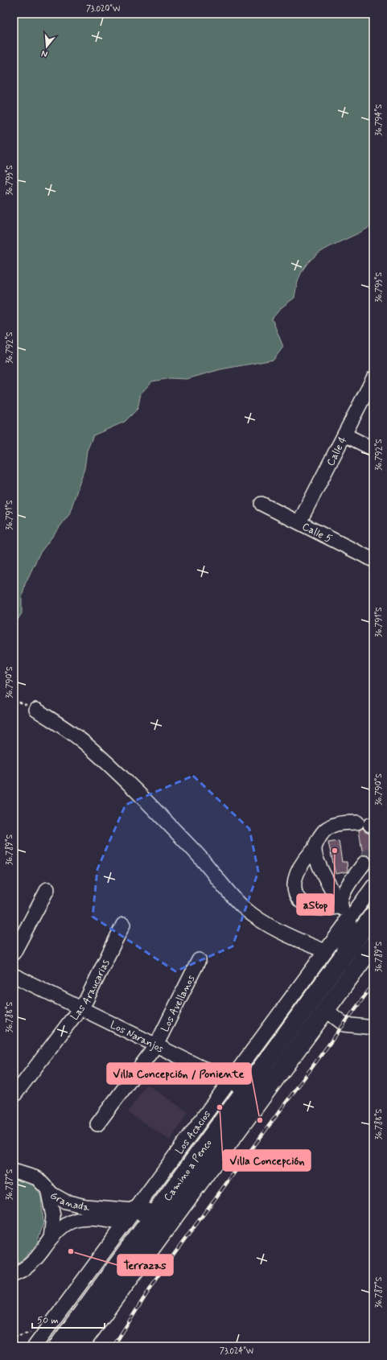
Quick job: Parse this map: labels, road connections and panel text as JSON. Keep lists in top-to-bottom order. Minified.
{"streets":{"highway":["Camino a Penco"],"street":["Calle 4","Calle 5","Las Araucarias","Los Avellanos","Los Naranjos","Los Acacios","Granada"]},"crossings":[["Calle 4","Calle 5"],["Las Araucarias","Los Naranjos"],["Los Avellanos","Los Naranjos"],["Los Naranjos","Los Acacios"],["Los Naranjos","Camino a Penco"],["Los Acacios","Granada"]],"places":["aStop","Villa Concepción","Villa Concepción / Poniente","Terrazas"],"scale_bar":"50 m","north":"bottom","coordinates":["73.020°W","36.794°S","36.793°S","36.792°S","36.791°S","36.790°S","36.789°S","36.788°S","36.787°S","73.024°W"]}
